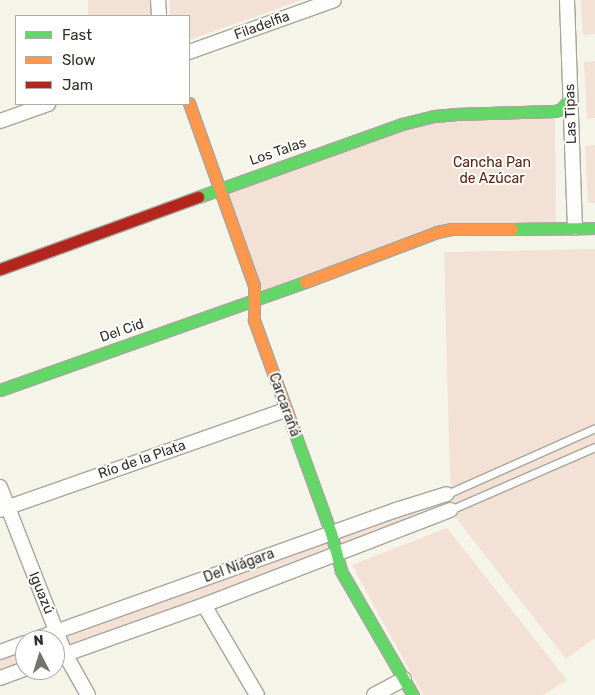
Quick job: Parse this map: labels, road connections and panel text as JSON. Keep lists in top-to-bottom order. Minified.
{"streets":{"street":["Filadelfia","Las Tipas","Los Talas","Del Cid","Carcarañá","Río de la Plata","Del Niágara","Iguazú"]},"crossings":[["Las Tipas","Los Talas"],["Las Tipas","Del Cid"],["Los Talas","Carcarañá"],["Del Cid","Carcarañá"],["Carcarañá","Río de la Plata"],["Carcarañá","Del Niágara"],["Río de la Plata","Iguazú"]],"parks":["Cancha Pan de Azúcar"],"legend":["Fast","Slow","Jam"],"north":"top"}
